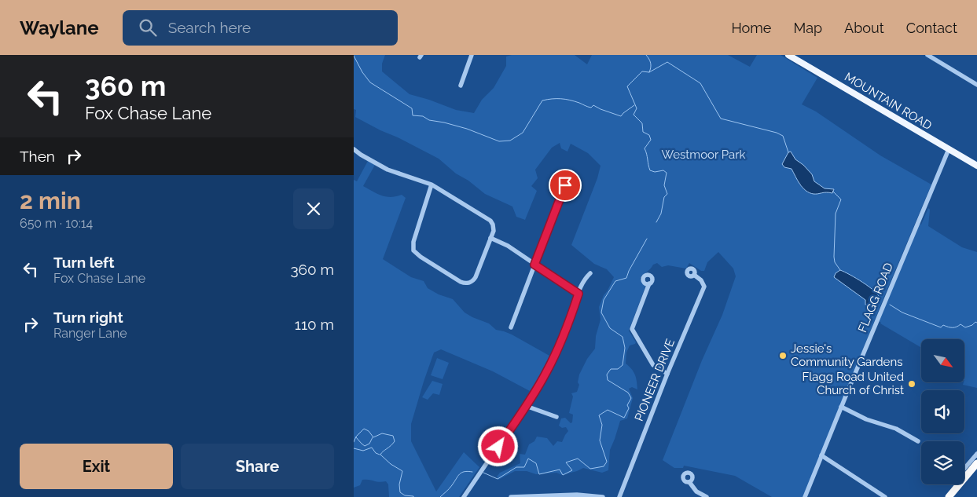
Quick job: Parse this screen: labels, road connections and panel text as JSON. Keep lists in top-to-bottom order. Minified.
{"streets":{"main road":["MOUNTAIN ROAD"],"street":["FLAGG ROAD","PIONEER DRIVE"]},"crossings":[["MOUNTAIN ROAD","FLAGG ROAD"]],"parks":["Westmoor Park"],"places":["Jessie's Community Gardens","Flagg Road United Church of Christ"],"north":"bottom right","page":{"header":"Waylane","search":"Search here","nav":["Home","Map","About","Contact"],"turn":["360 m","Fox Chase Lane"],"then":"Then","heading":["2 min","650 m · 10:14"],"list":[{"name":"Turn left","note":"Fox Chase Lane","value":"360 m"},{"name":"Turn right","note":"Ranger Lane","value":"110 m"}],"buttons":["Exit","Share"]}}
